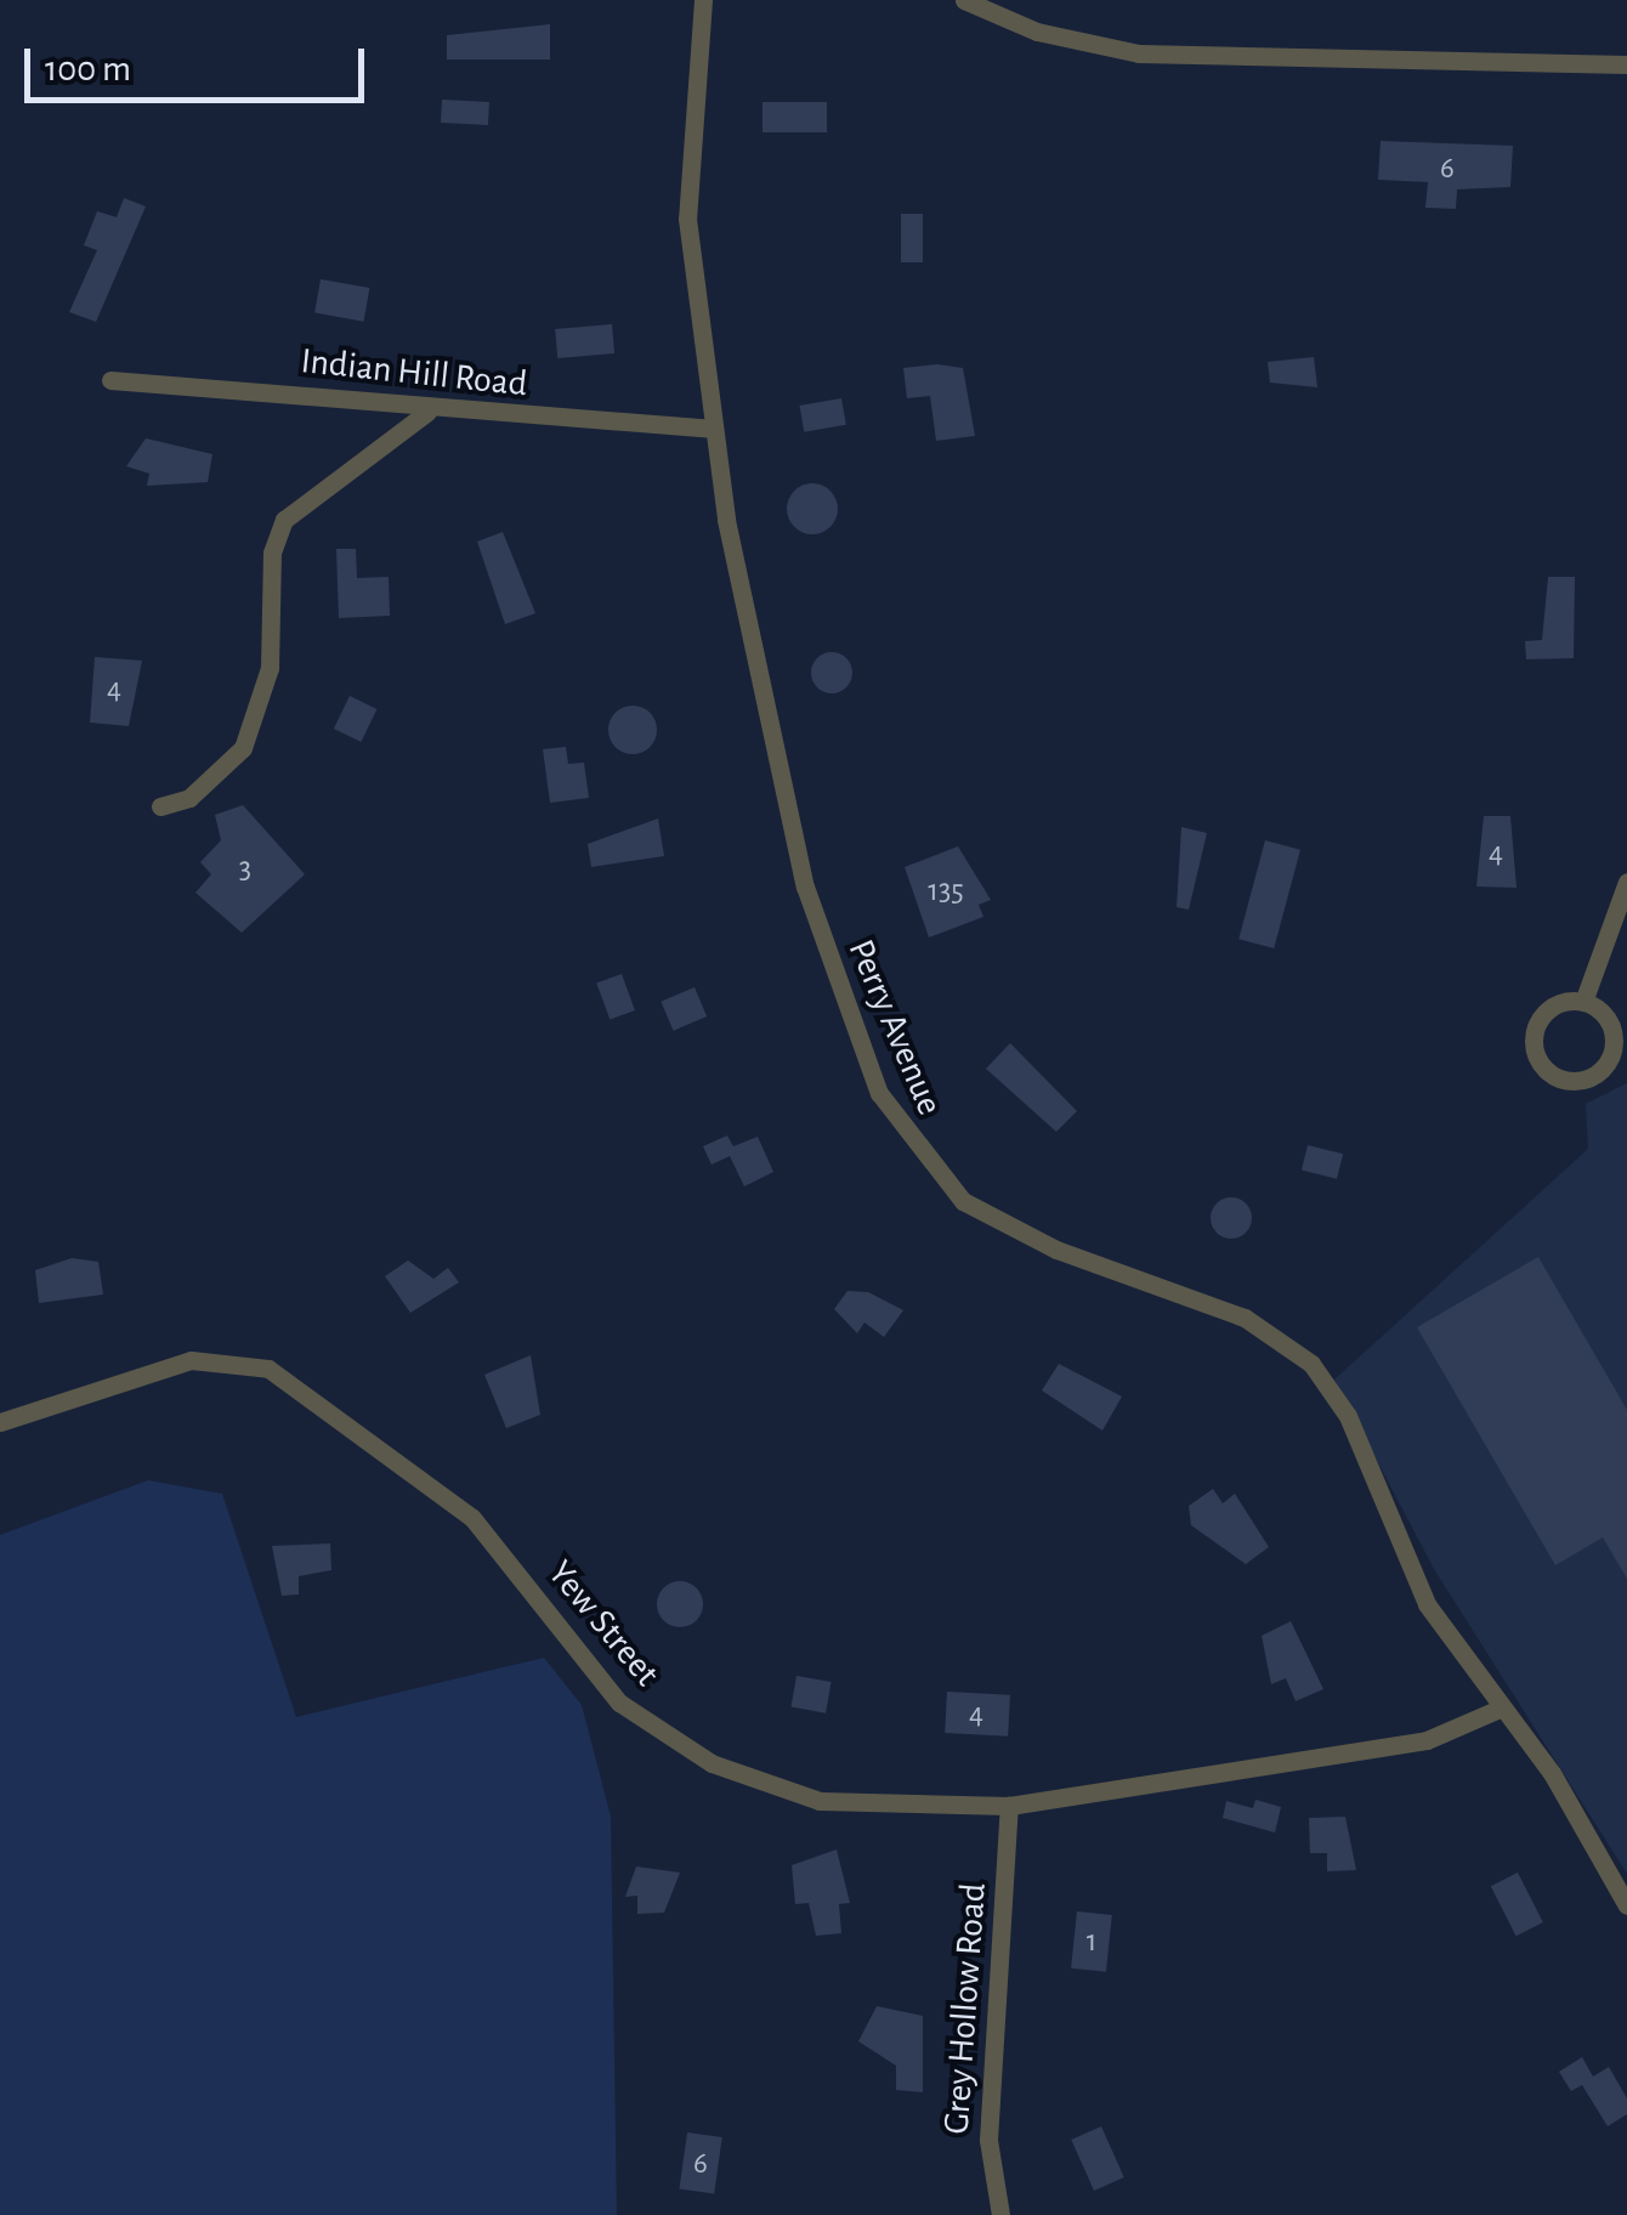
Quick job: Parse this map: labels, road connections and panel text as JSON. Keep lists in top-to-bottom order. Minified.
{"streets":{"street":["Indian Hill Road","Perry Avenue","Yew Street","Grey Hollow Road"]},"crossings":[["Indian Hill Road","Perry Avenue"],["Perry Avenue","Yew Street"],["Yew Street","Grey Hollow Road"]],"house_numbers":["6","4","4","3","135","4","1","6"],"scale_bar":"100 m"}
